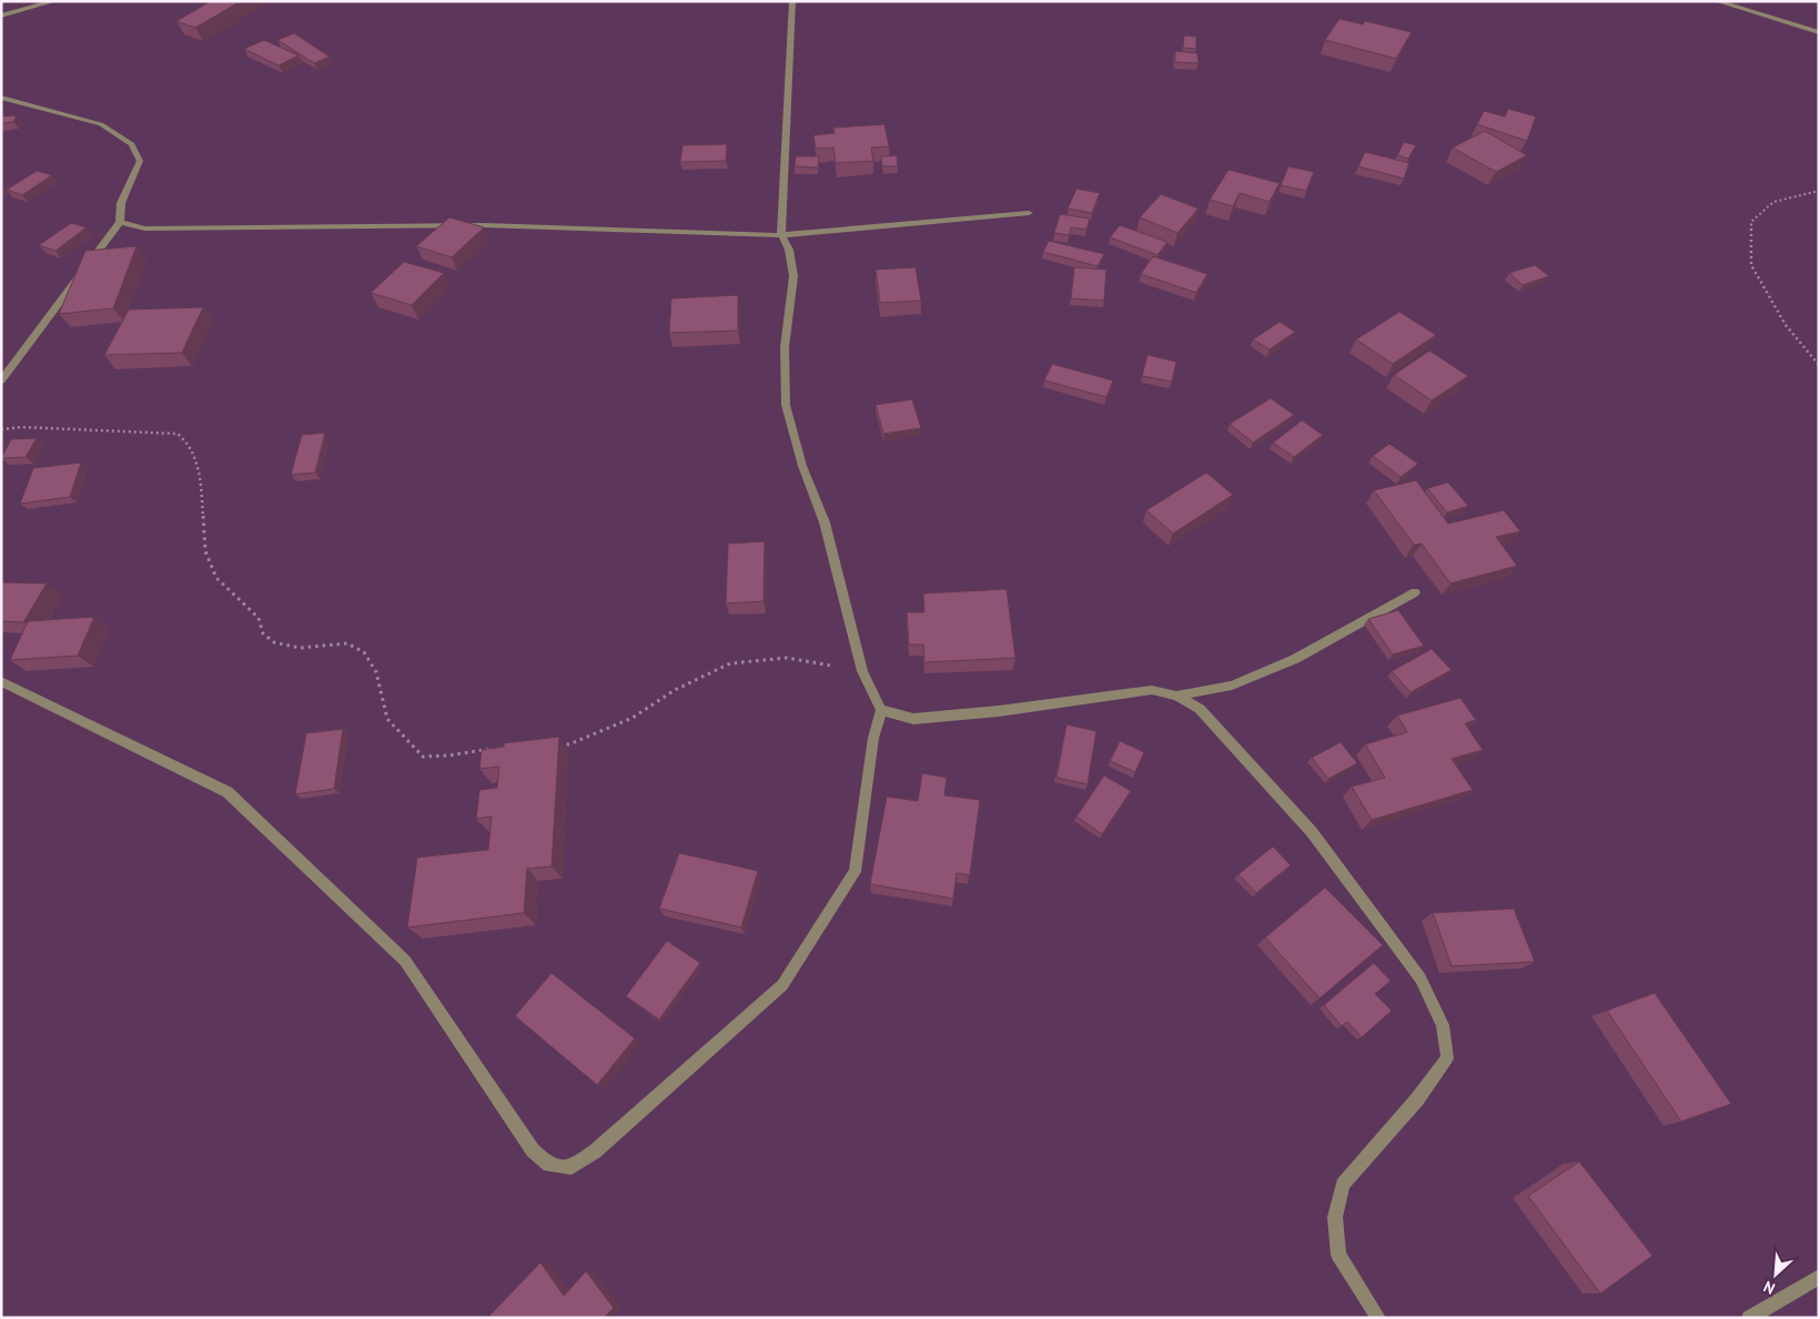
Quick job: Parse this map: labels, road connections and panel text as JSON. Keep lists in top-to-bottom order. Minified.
{"north":"bottom left"}
